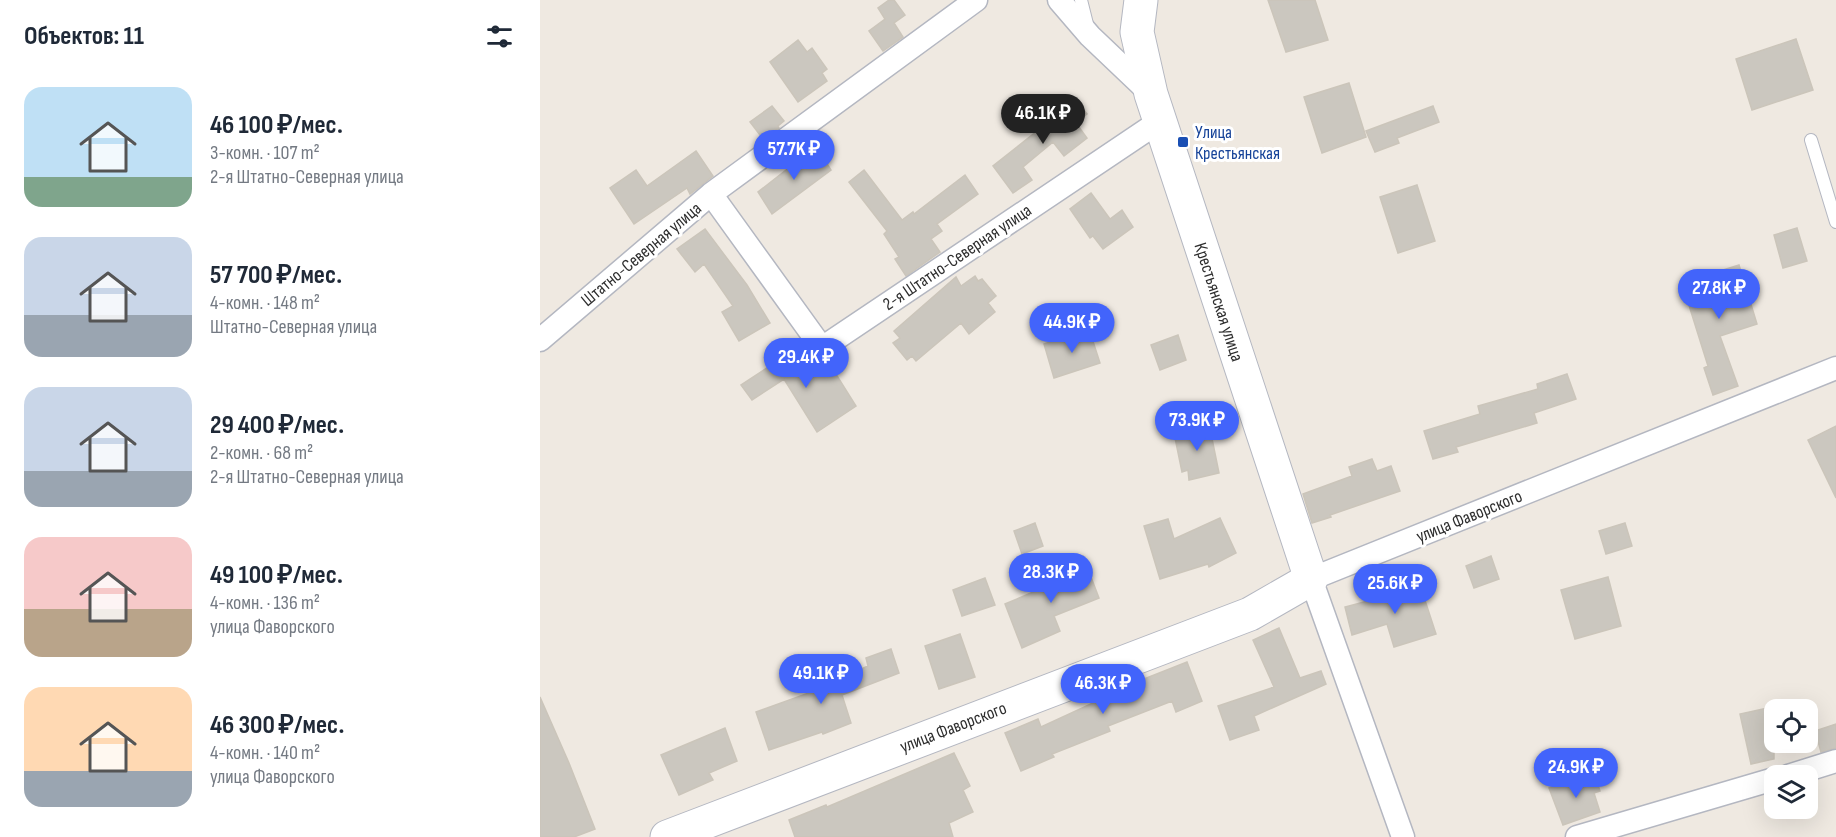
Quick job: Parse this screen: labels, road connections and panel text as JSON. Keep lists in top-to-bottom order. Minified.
{"streets":{"street":["Штатно-Северная улица","2-я Штатно-Северная улица","Крестьянская улица","улица Фаворского"]},"crossings":[["Штатно-Северная улица","2-я Штатно-Северная улица"],["2-я Штатно-Северная улица","Крестьянская улица"],["Крестьянская улица","улица Фаворского"]],"places":{"transit":["Улица Крестьянская"]},"page":{"heading":"Объектов: 11","list":[{"name":"46 100 ₽/мес.","note":"3-комн. · 107 m² · 2-я Штатно-Северная улица"},{"name":"57 700 ₽/мес.","note":"4-комн. · 148 m² · Штатно-Северная улица"},{"name":"29 400 ₽/мес.","note":"2-комн. · 68 m² · 2-я Штатно-Северная улица"},{"name":"49 100 ₽/мес.","note":"4-комн. · 136 m² · улица Фаворского"},{"name":"46 300 ₽/мес.","note":"4-комн. · 140 m² · улица Фаворского"}],"price":["46.1K ₽","57.7K ₽","27.8K ₽","44.9K ₽","29.4K ₽","73.9K ₽","28.3K ₽","25.6K ₽","49.1K ₽","46.3K ₽","24.9K ₽"]}}
